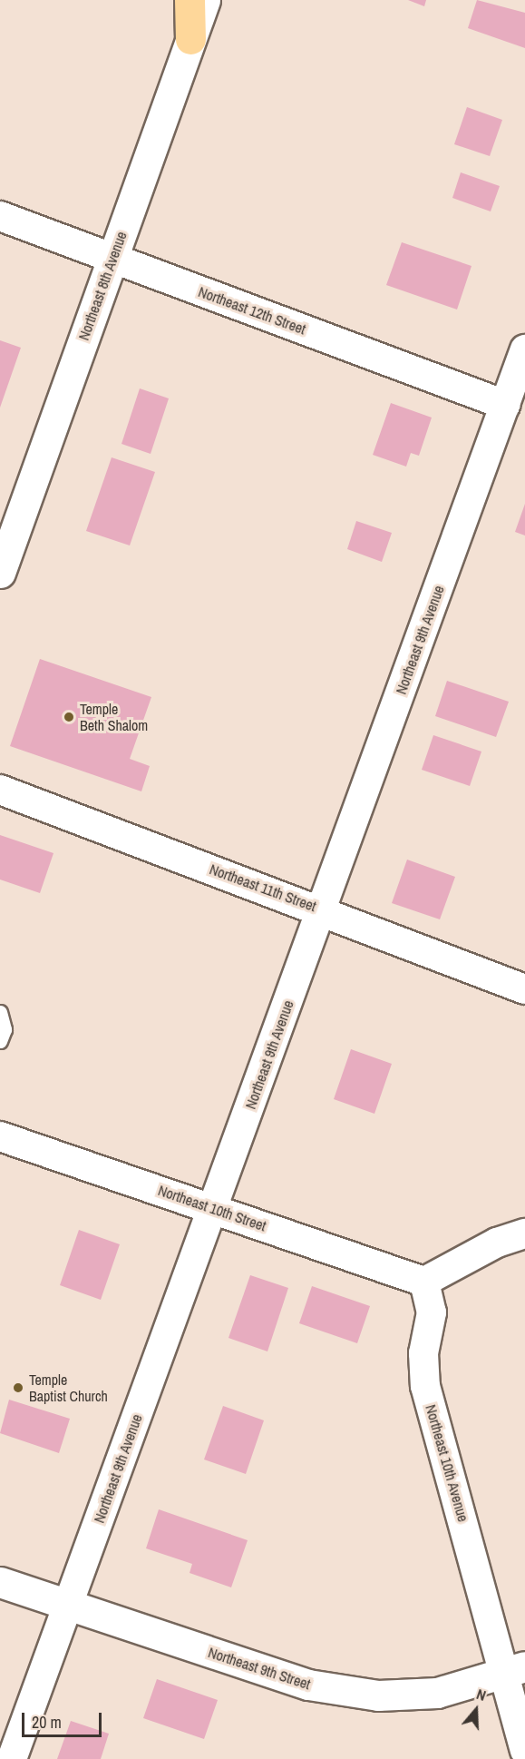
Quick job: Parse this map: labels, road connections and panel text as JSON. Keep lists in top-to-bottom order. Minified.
{"streets":{"main road":["Northeast 8th Avenue","Northeast 9th Street"],"street":["Northeast 12th Street","Northeast 9th Avenue","Northeast 11th Street","Northeast 10th Street","Northeast 10th Avenue"]},"crossings":[["Northeast 8th Avenue","Northeast 12th Street"],["Northeast 12th Street","Northeast 9th Avenue"],["Northeast 9th Avenue","Northeast 11th Street"],["Northeast 9th Avenue","Northeast 10th Street"],["Northeast 9th Avenue","Northeast 9th Street"],["Northeast 10th Street","Northeast 10th Avenue"],["Northeast 10th Avenue","Northeast 9th Street"]],"places":["Temple Beth Shalom","Temple Baptist Church"],"scale_bar":"20 m","north":"top"}
